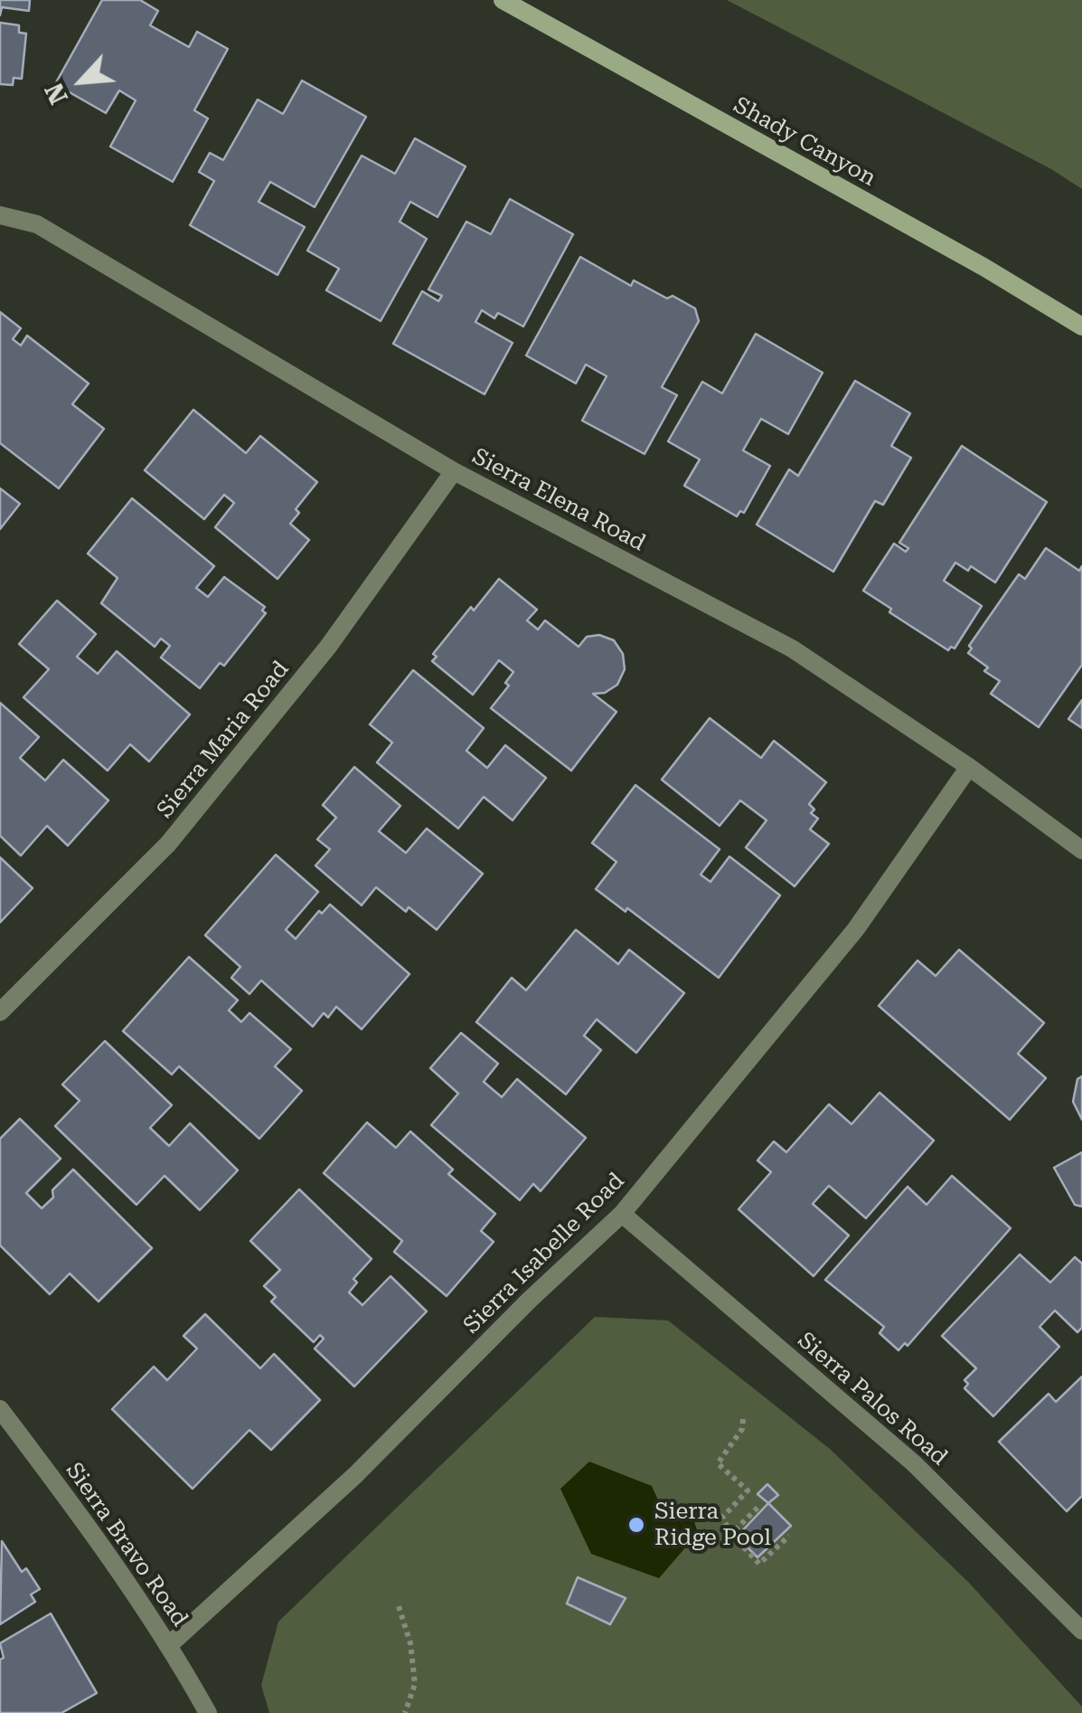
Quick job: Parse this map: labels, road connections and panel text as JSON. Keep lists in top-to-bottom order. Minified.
{"streets":{"main road":["Shady Canyon"],"street":["Sierra Elena Road","Sierra Maria Road","Sierra Isabelle Road","Sierra Palos Road","Sierra Bravo Road"]},"crossings":[["Sierra Elena Road","Sierra Maria Road"],["Sierra Elena Road","Sierra Isabelle Road"],["Sierra Isabelle Road","Sierra Palos Road"],["Sierra Isabelle Road","Sierra Bravo Road"]],"places":["Sierra Ridge Pool"],"north":"bottom left"}
